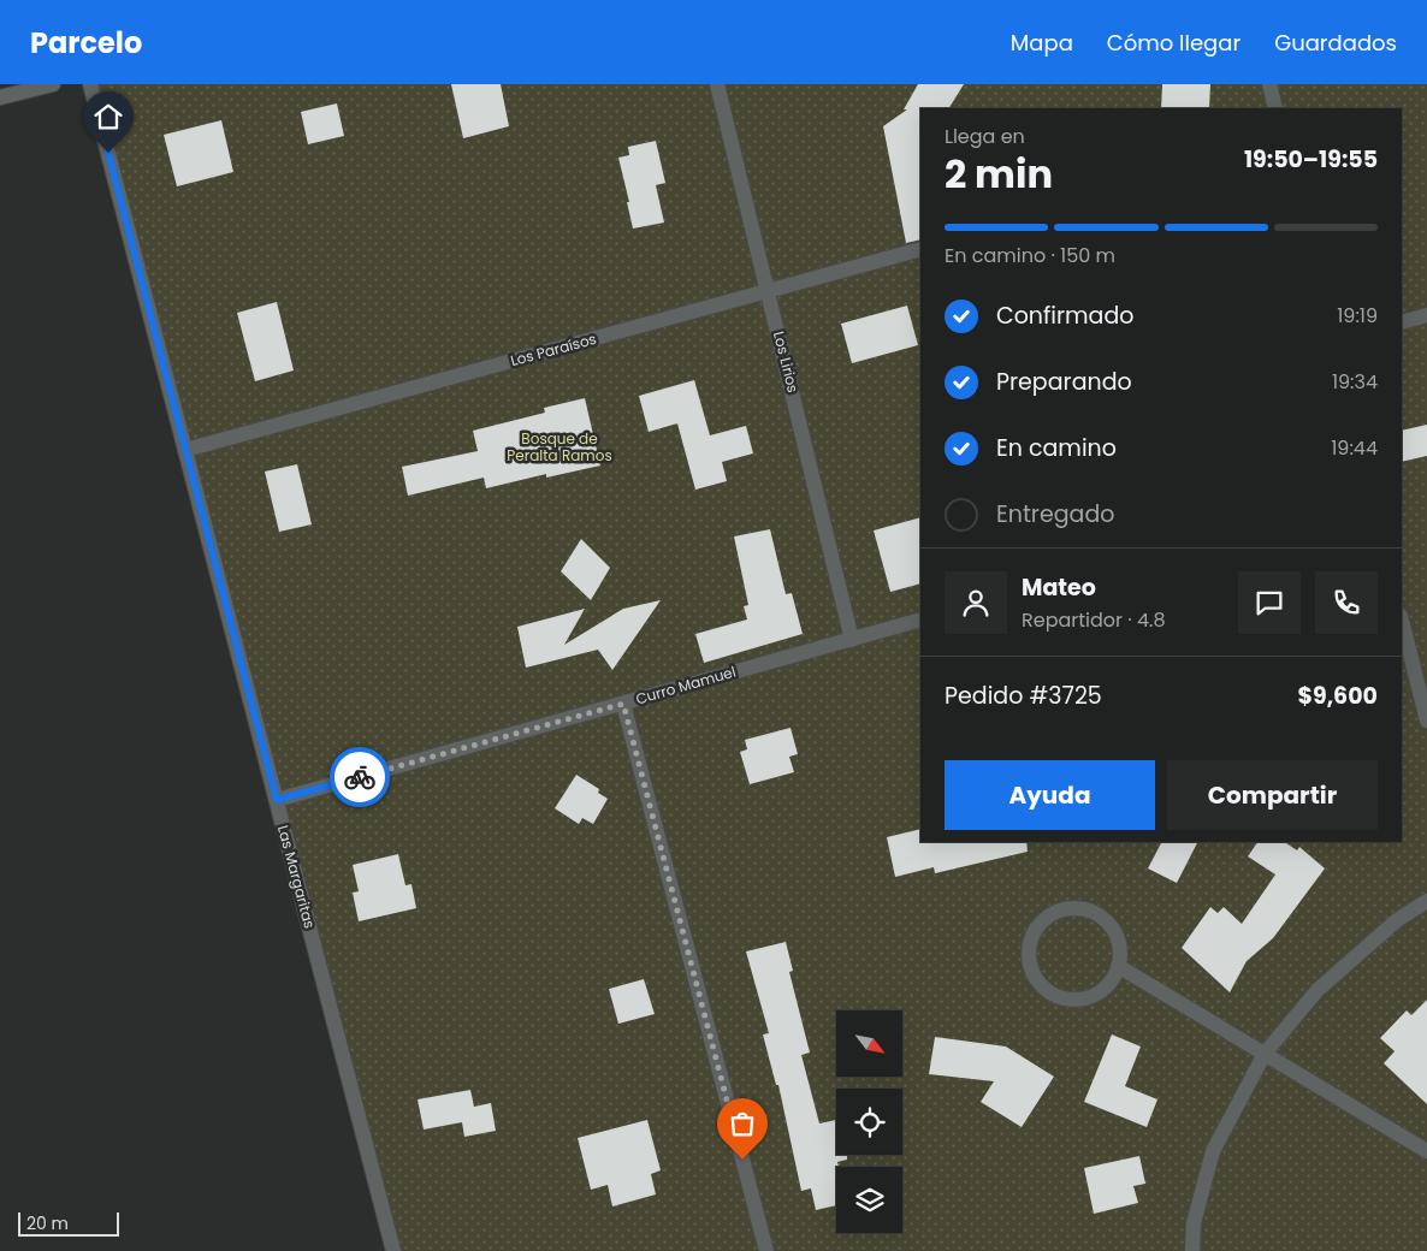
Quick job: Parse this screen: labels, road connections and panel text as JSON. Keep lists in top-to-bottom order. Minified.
{"streets":{"street":["Los Paraísos","Los Lirios","Curro Mamuel","Las Margaritas"]},"crossings":[["Los Paraísos","Los Lirios"],["Los Paraísos","Las Margaritas"],["Los Lirios","Curro Mamuel"],["Curro Mamuel","Las Margaritas"]],"parks":["Bosque de Peralta Ramos"],"scale_bar":"20 m","north":"bottom right","page":{"header":"Parcelo","nav":["Mapa","Cómo llegar","Guardados"],"heading":["2 min","Llega en","19:50–19:55"],"panel":["Mateo","Repartidor · 4.8","Pedido #3725","$9,600"],"bar":"En camino · 150 m","list":[["Confirmado","19:19"],["Preparando","19:34"],["En camino","19:44"],"Entregado"],"buttons":["Ayuda","Compartir"],"scale":"20 m"}}
